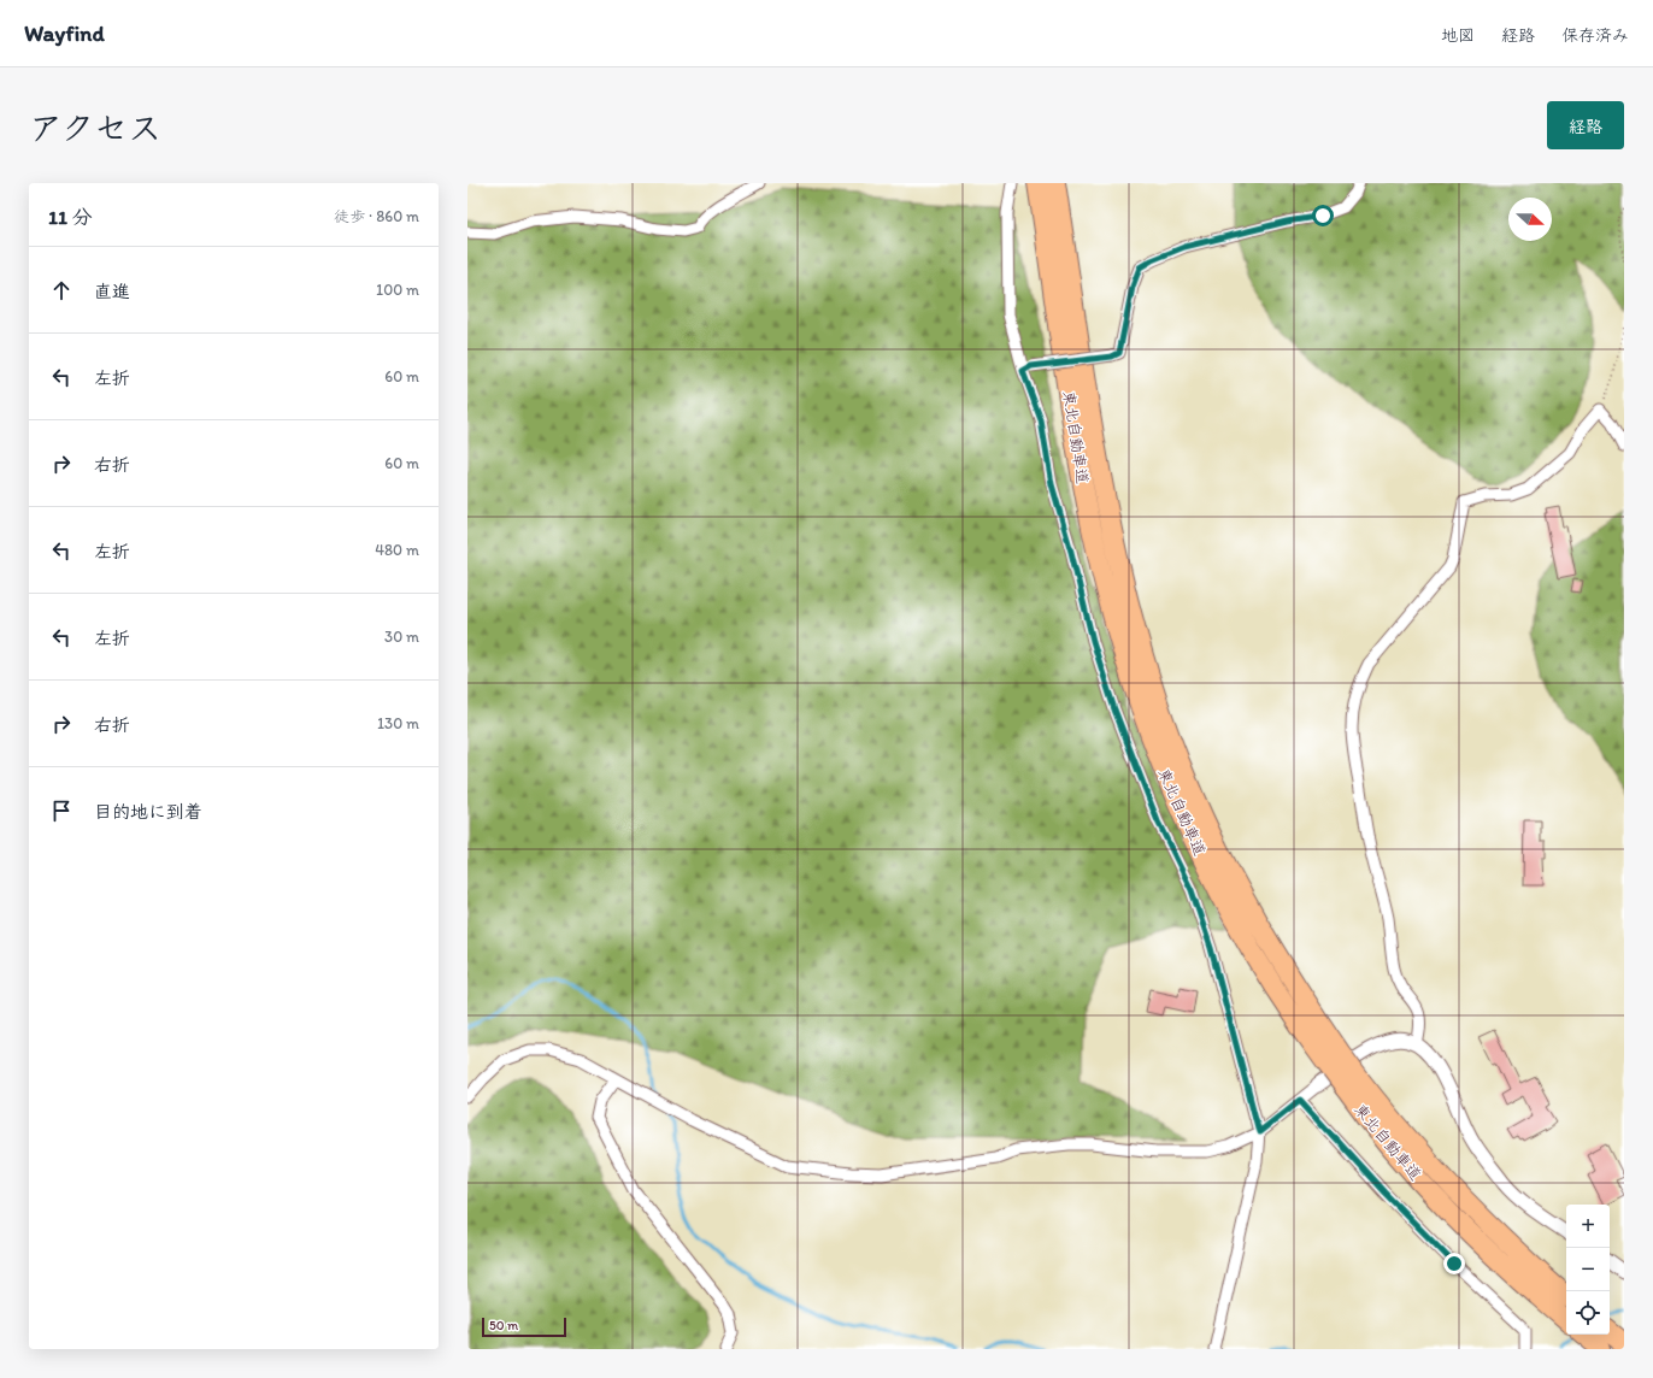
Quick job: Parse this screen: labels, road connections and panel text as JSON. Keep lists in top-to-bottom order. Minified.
{"streets":{"highway":["東北自動車道"]},"scale_bar":"50 m","north":"right","page":{"header":"Wayfind","nav":["地図","経路","保存済み"],"title":"アクセス","buttons":"経路","heading":["11 分","徒歩 · 860 m"],"list":[["直進","100 m"],["左折","60 m"],["右折","60 m"],["左折","480 m"],["左折","30 m"],["右折","130 m"],"目的地に到着"],"map_buttons":["+","−"],"scale":"50 m"}}
